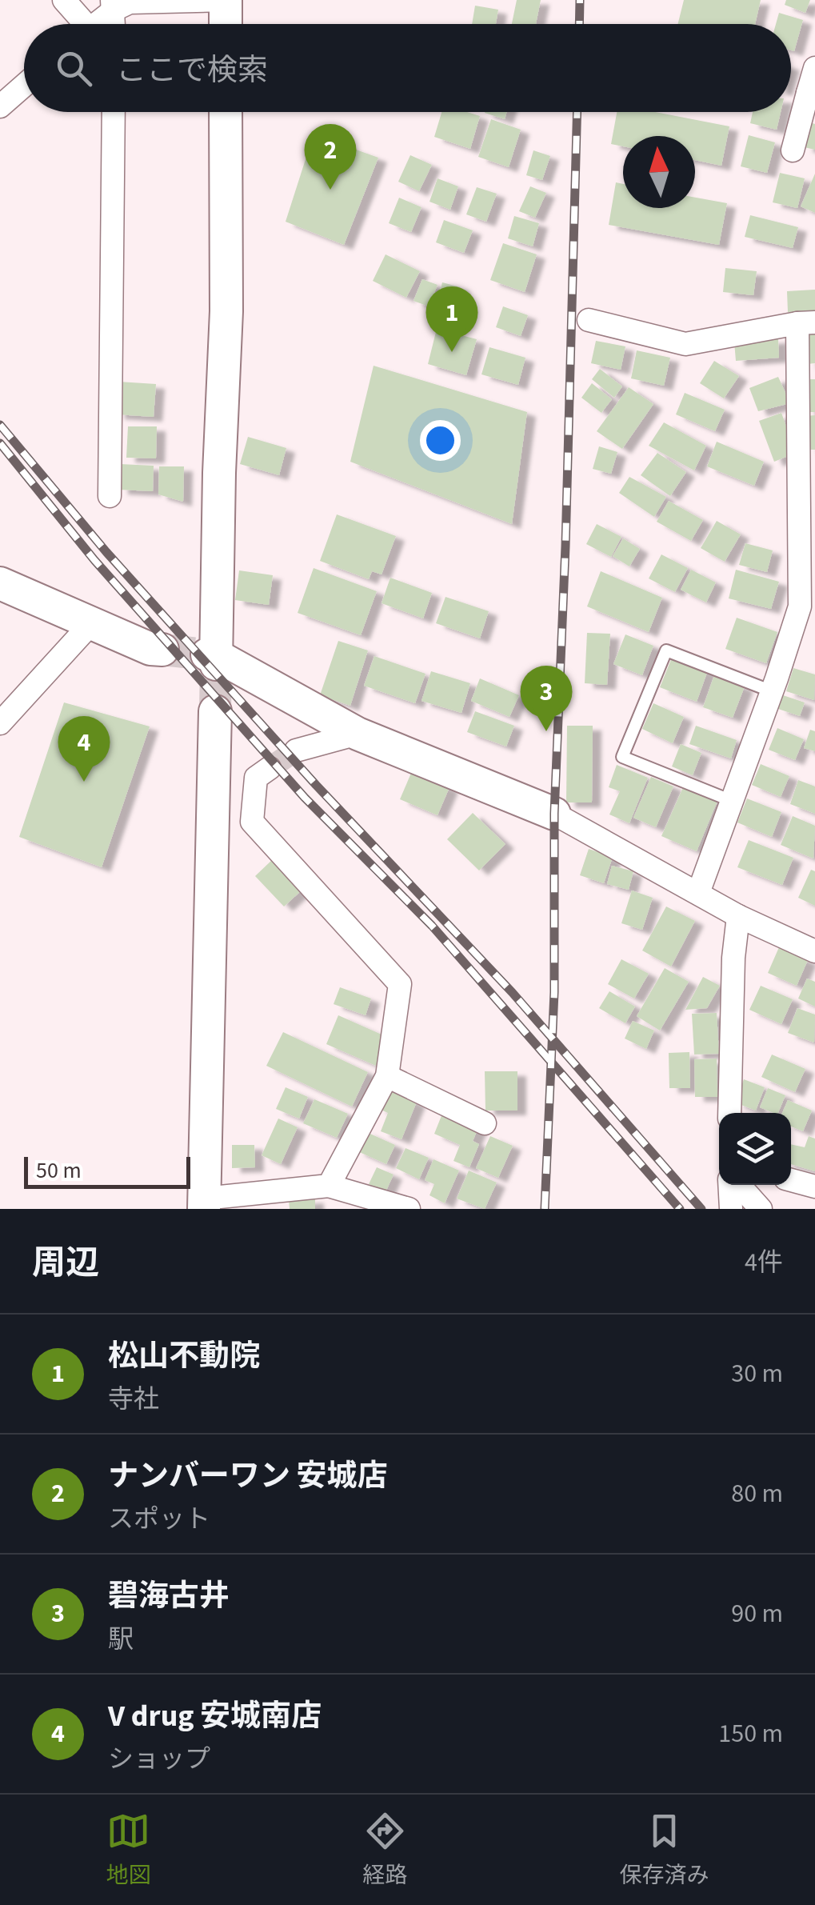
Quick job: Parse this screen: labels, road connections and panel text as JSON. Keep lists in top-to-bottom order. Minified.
{"scale_bar":"50 m","north":"top","page":{"search":"ここで検索","pins":["2","1","3","4"],"scale":"50 m","heading":["周辺","4件"],"list":[{"mark":"1","name":"松山不動院","note":"寺社","value":"30 m"},{"mark":"2","name":"ナンバーワン 安城店","note":"スポット","value":"80 m"},{"mark":"3","name":"碧海古井","note":"駅","value":"90 m"},{"mark":"4","name":"V drug 安城南店","note":"ショップ","value":"150 m"}],"nav":["地図","経路","保存済み"]}}
